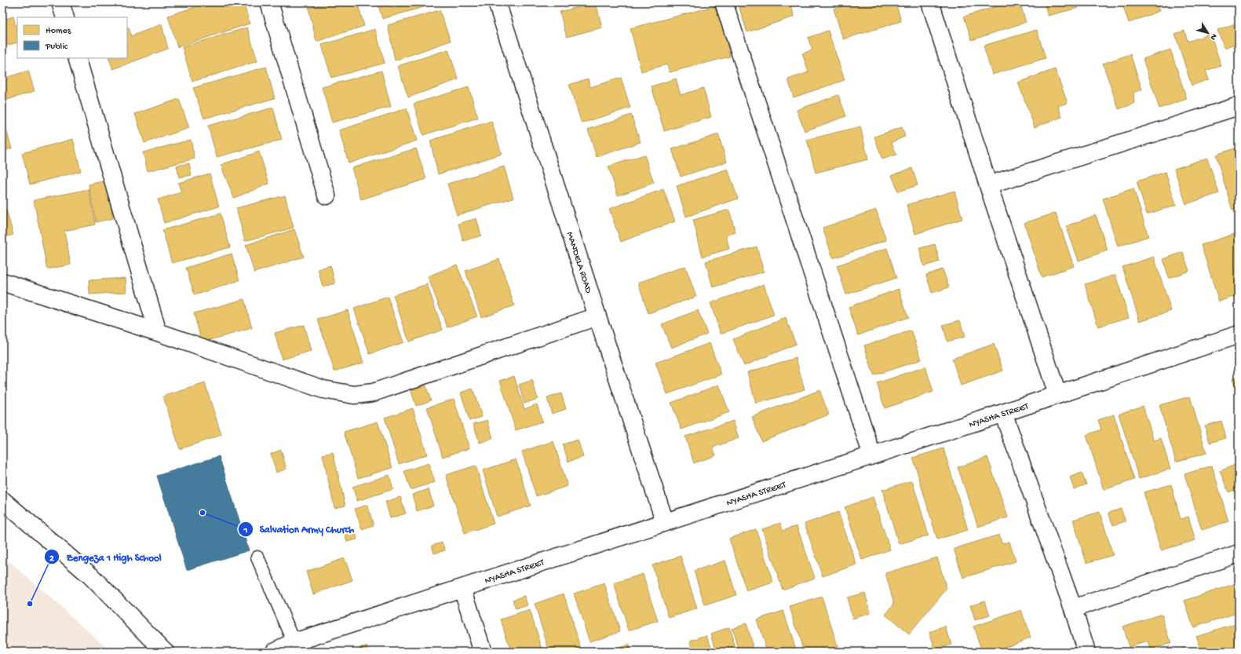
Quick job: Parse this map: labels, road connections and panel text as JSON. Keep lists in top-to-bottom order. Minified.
{"streets":{"street":["MANDELA ROAD","NYASHA STREET"]},"crossings":[["MANDELA ROAD","NYASHA STREET"]],"places":["Salvation Army Church","Zengeza 1 High School"],"legend":["Homes","Public"],"north":"bottom right"}
